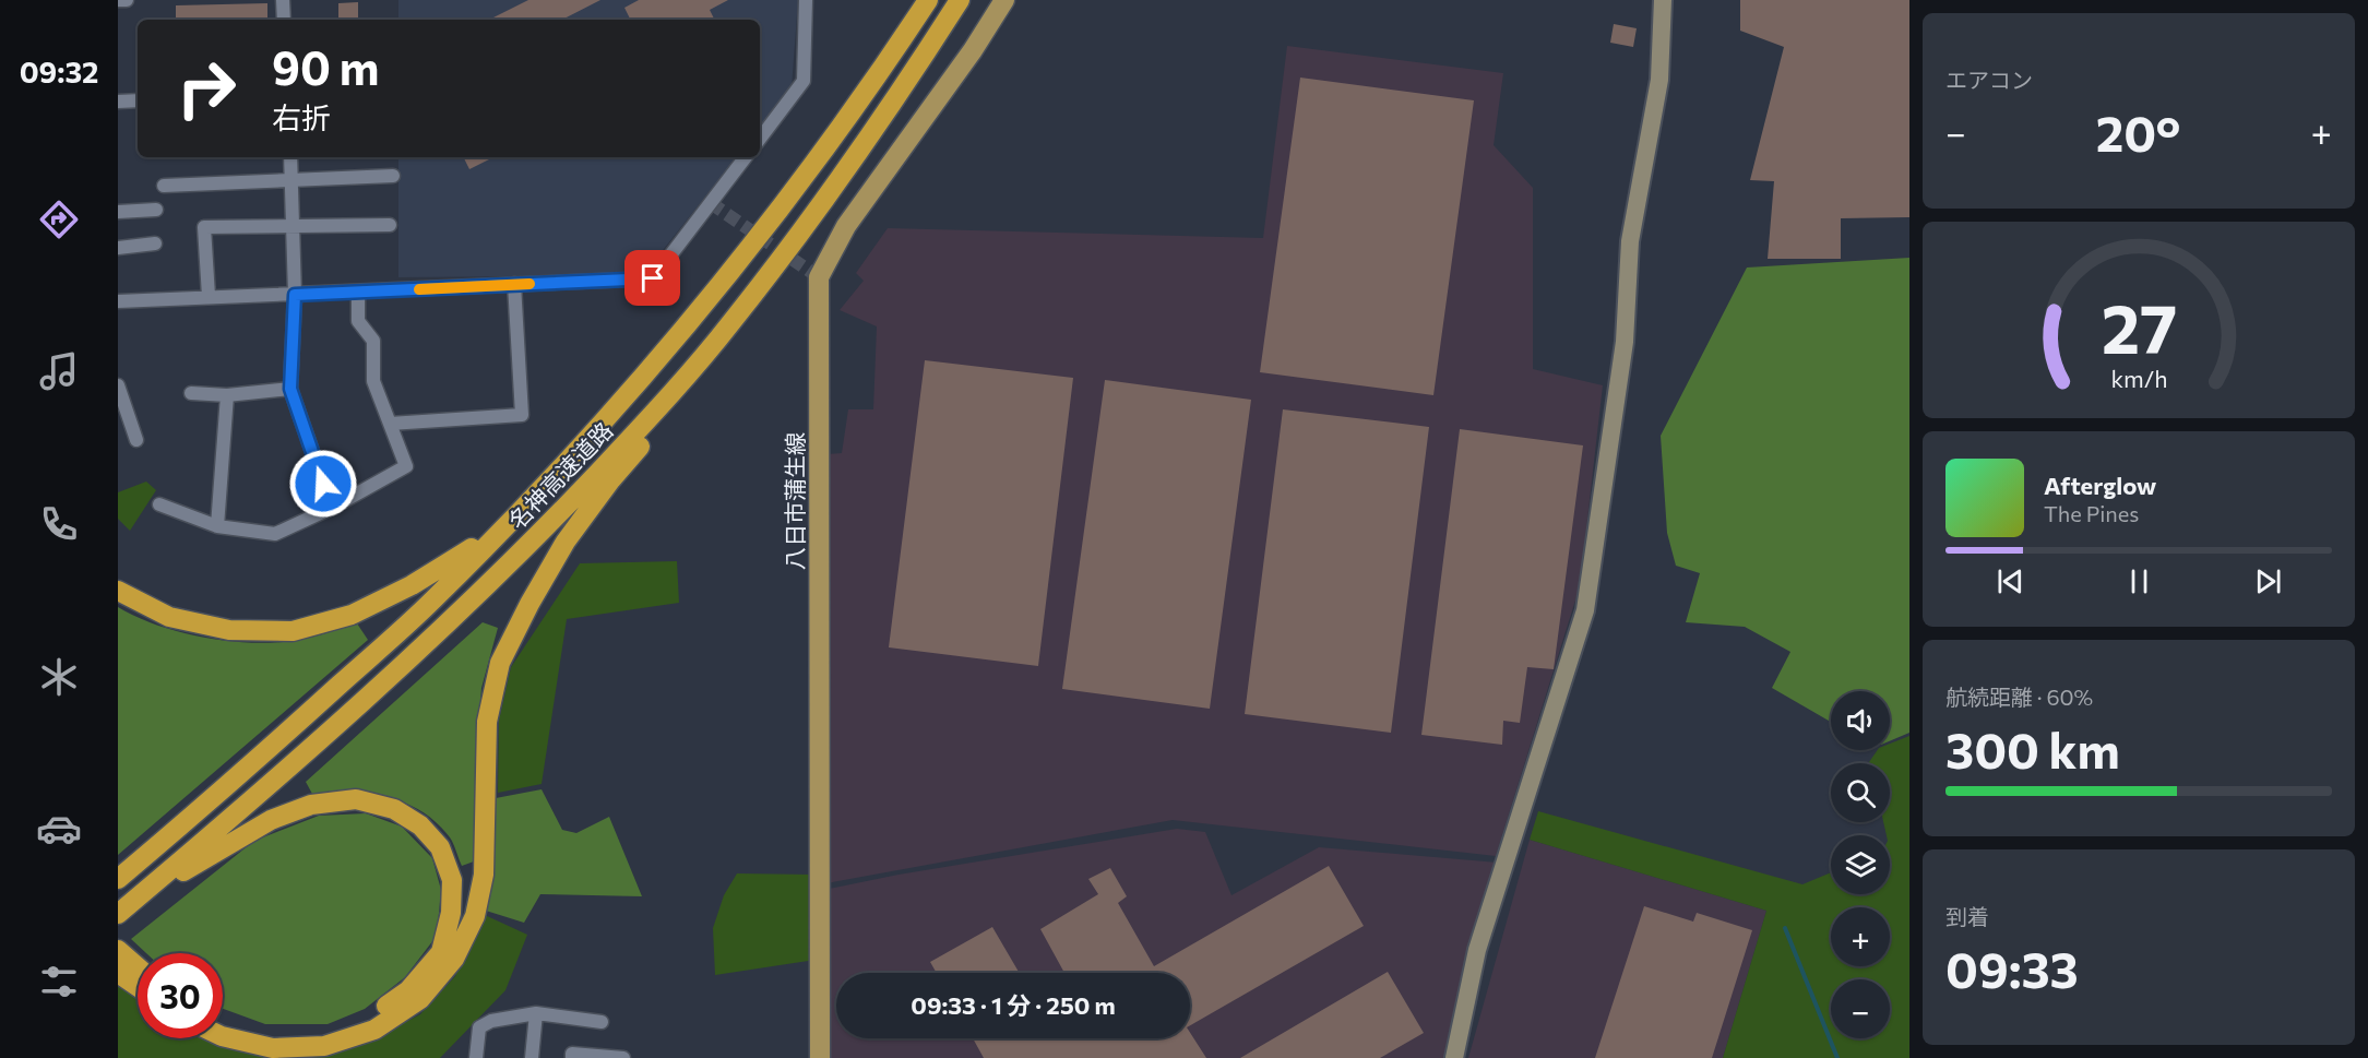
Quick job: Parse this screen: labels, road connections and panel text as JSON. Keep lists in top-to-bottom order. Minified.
{"streets":{"highway":["名神高速道路"],"main road":["八日市蒲生線"]},"page":{"tabs":"09:32","tile":["エアコン",["航続距離 · 60%","300 km"],["到着","09:33"]],"turn":["90 m","右折"],"heat":["−","20°","+"],"song":["Afterglow","The Pines"],"map_buttons":["+","−"],"limit":"30","trip":"09:33 · 1 分 · 250 m","gauge":["27","km/h"]}}
